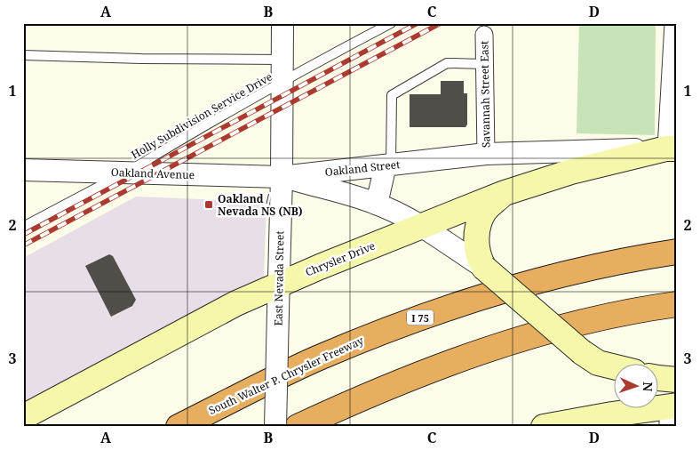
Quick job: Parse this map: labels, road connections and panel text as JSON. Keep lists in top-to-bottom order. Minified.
{"streets":{"highway":["I 75","South Walter P. Chrysler Freeway"],"main road":["Chrysler Drive"],"street":["Savannah Street East","Oakland Street","Oakland Avenue","East Nevada Street"],"lane":["Holly Subdivision Service Drive"]},"crossings":[["Savannah Street East","Oakland Street"],["Holly Subdivision Service Drive","Oakland Avenue"],["Holly Subdivision Service Drive","East Nevada Street"],["Oakland Street","Oakland Avenue"],["Oakland Street","Chrysler Drive"],["Oakland Street","East Nevada Street"],["Oakland Avenue","East Nevada Street"],["Chrysler Drive","East Nevada Street"]],"places":{"transit":["Oakland / Nevada NS (NB)"]},"north":"right","grid":{"columns":["A","B","C","D"],"rows":["1","2","3"]}}
